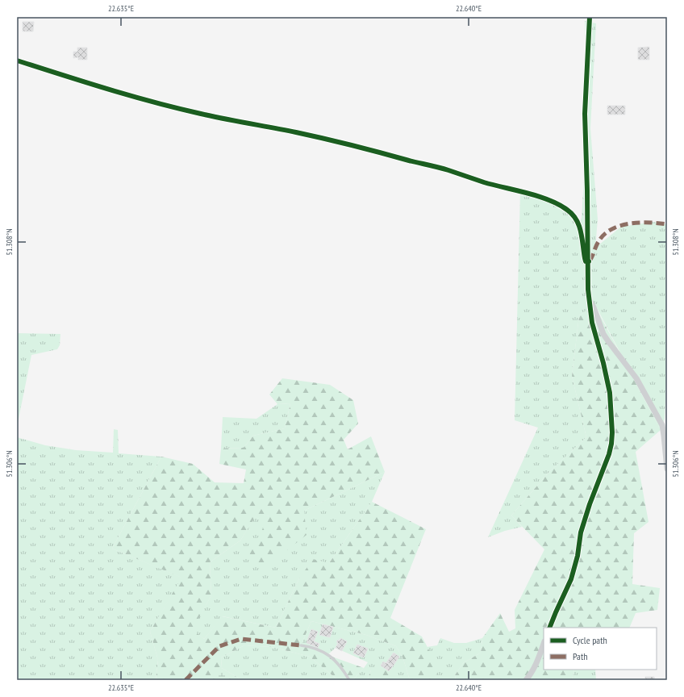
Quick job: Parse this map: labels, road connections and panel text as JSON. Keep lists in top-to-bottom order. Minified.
{"legend":["Cycle path","Path"],"coordinates":["22.635°E","22.640°E","51.308°N","51.306°N"]}
